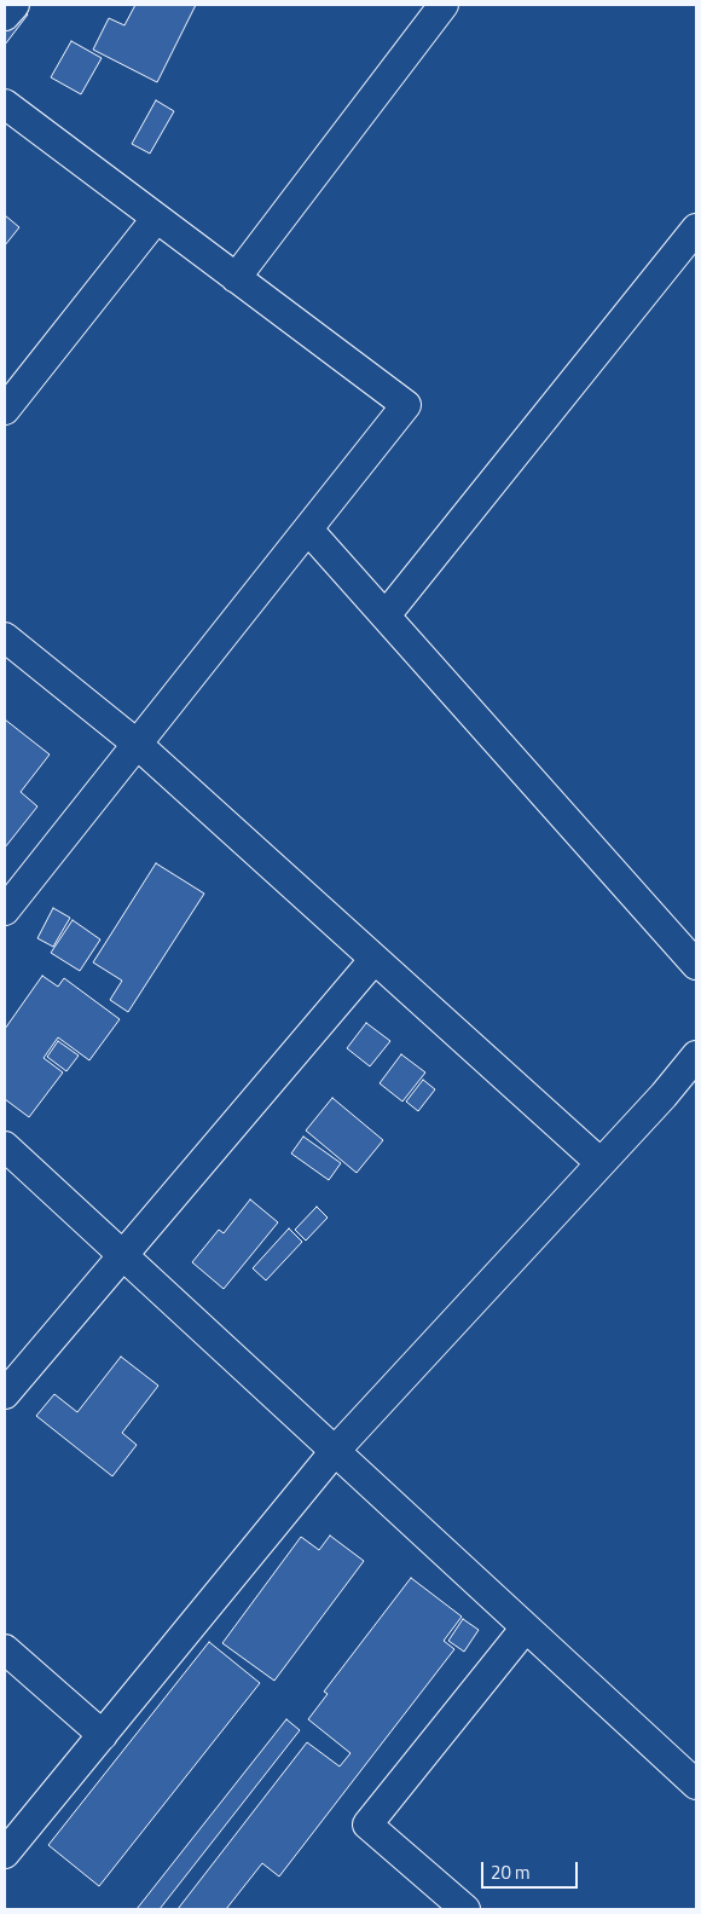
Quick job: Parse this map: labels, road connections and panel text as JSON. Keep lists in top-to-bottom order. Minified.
{"scale_bar":"20 m"}
